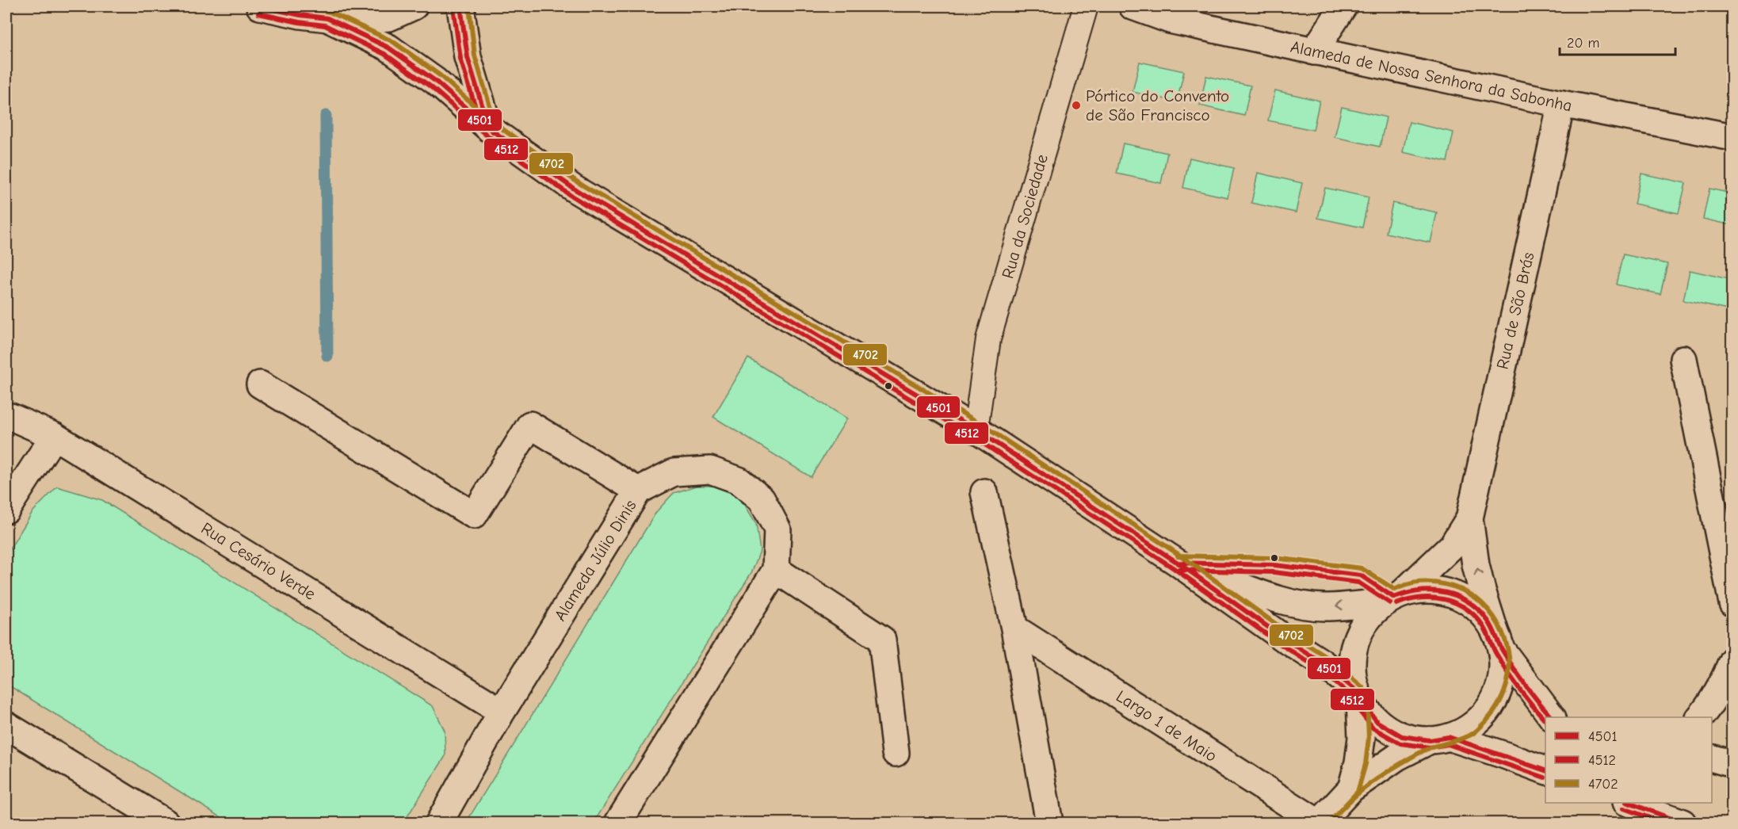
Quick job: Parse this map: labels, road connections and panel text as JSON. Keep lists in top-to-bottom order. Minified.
{"streets":{"street":["Alameda de Nossa Senhora da Sabonha","Rua da Sociedade","Rua de São Brás","Alameda Júlio Dinis","Rua Cesário Verde","Largo 1 de Maio"]},"crossings":[["Alameda de Nossa Senhora da Sabonha","Rua de São Brás"],["Alameda Júlio Dinis","Rua Cesário Verde"]],"places":["Pórtico do Convento de São Francisco"],"lines":["transit line 4501","transit line 4512","transit line 4702"],"legend":["4501","4512","4702"],"scale_bar":"20 m"}
